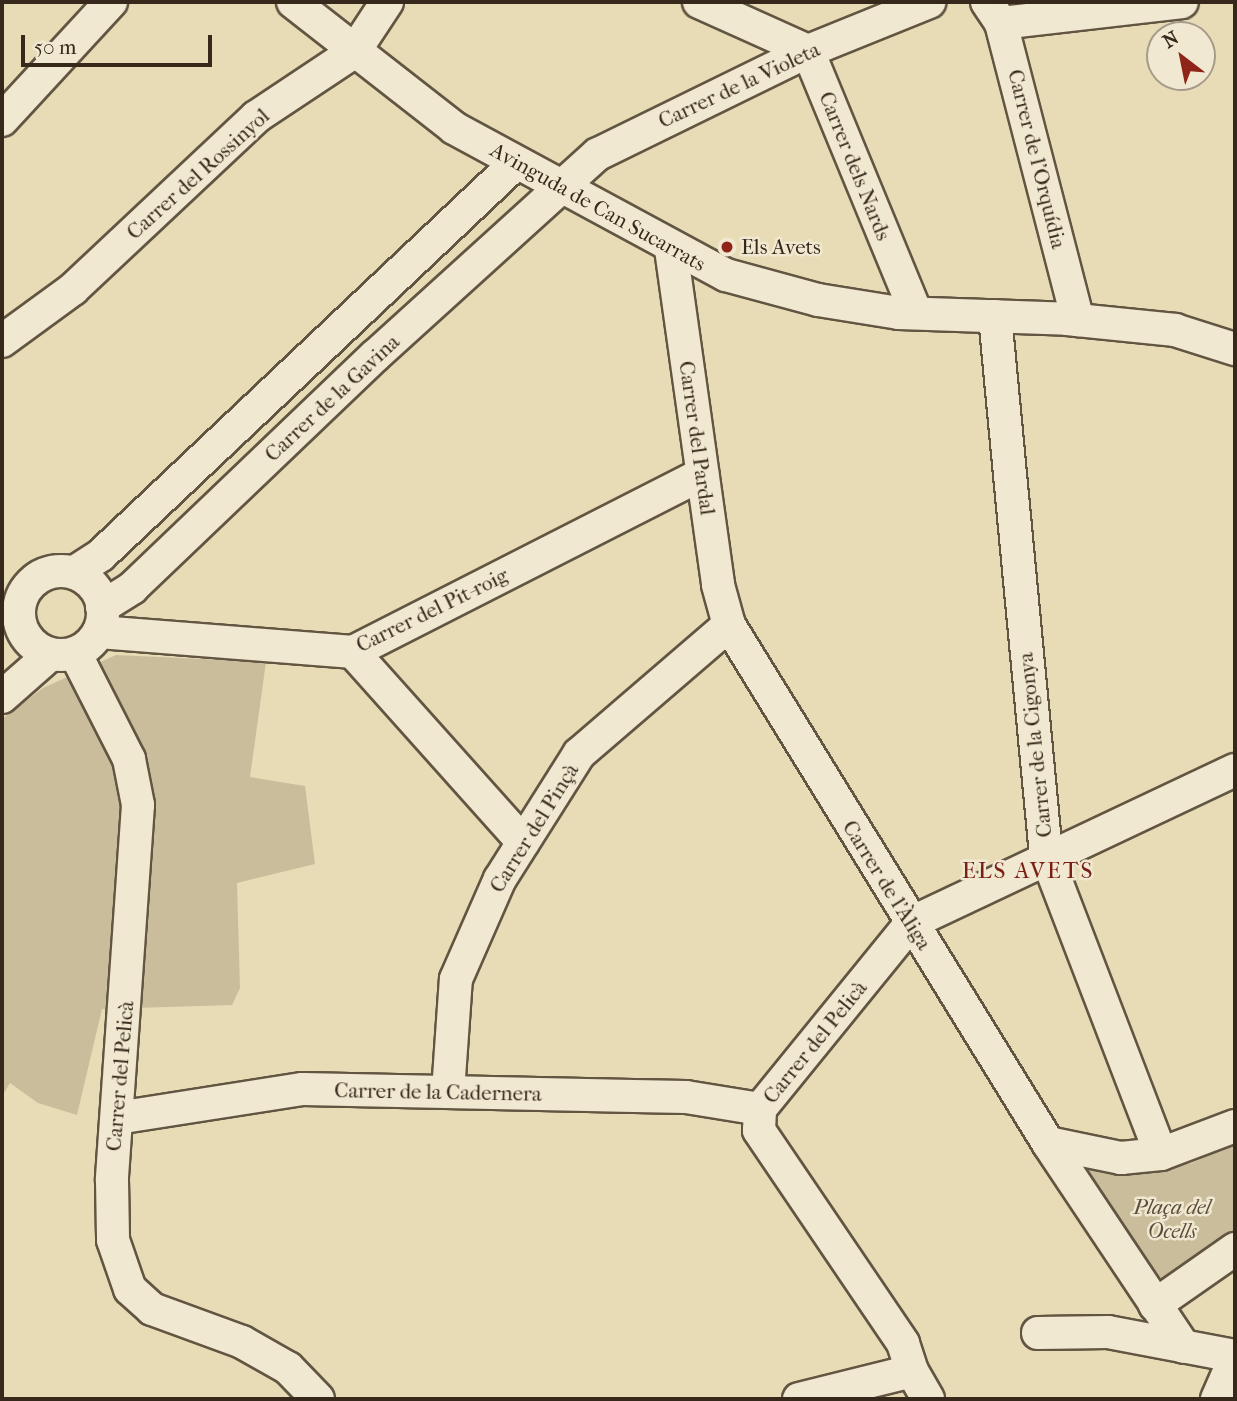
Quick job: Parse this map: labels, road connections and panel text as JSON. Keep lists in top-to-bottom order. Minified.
{"streets":{"street":["Carrer de la Violeta","Carrer de l'Orquídia","Carrer dels Nards","Carrer del Rossinyol","Avinguda de Can Sucarrats","Carrer de la Gavina","Carrer del Pardal","Carrer del Pit-roig","Carrer de la Cigonya","Carrer del Pinçà","Carrer de l'Àliga","Carrer del Pelicà","Carrer de la Cadernera"]},"crossings":[["Carrer de la Violeta","Carrer dels Nards"],["Carrer de la Violeta","Avinguda de Can Sucarrats"],["Carrer de la Violeta","Carrer de la Gavina"],["Carrer de l'Orquídia","Avinguda de Can Sucarrats"],["Carrer dels Nards","Avinguda de Can Sucarrats"],["Carrer del Rossinyol","Avinguda de Can Sucarrats"],["Avinguda de Can Sucarrats","Carrer de la Gavina"],["Avinguda de Can Sucarrats","Carrer del Pardal"],["Avinguda de Can Sucarrats","Carrer de la Cigonya"],["Carrer de la Gavina","Carrer del Pit-roig"],["Carrer de la Gavina","Carrer del Pelicà"],["Carrer del Pardal","Carrer del Pit-roig"],["Carrer del Pardal","Carrer del Pinçà"],["Carrer del Pardal","Carrer de l'Àliga"],["Carrer del Pit-roig","Carrer del Pelicà"],["Carrer de la Cigonya","Carrer del Pelicà"],["Carrer del Pinçà","Carrer de l'Àliga"],["Carrer del Pinçà","Carrer de la Cadernera"],["Carrer de l'Àliga","Carrer del Pelicà"],["Carrer del Pelicà","Carrer de la Cadernera"]],"districts":["ELS AVETS"],"parks":["Plaça del Ocells"],"places":["Els Avets"],"scale_bar":"50 m","north":"top left"}
